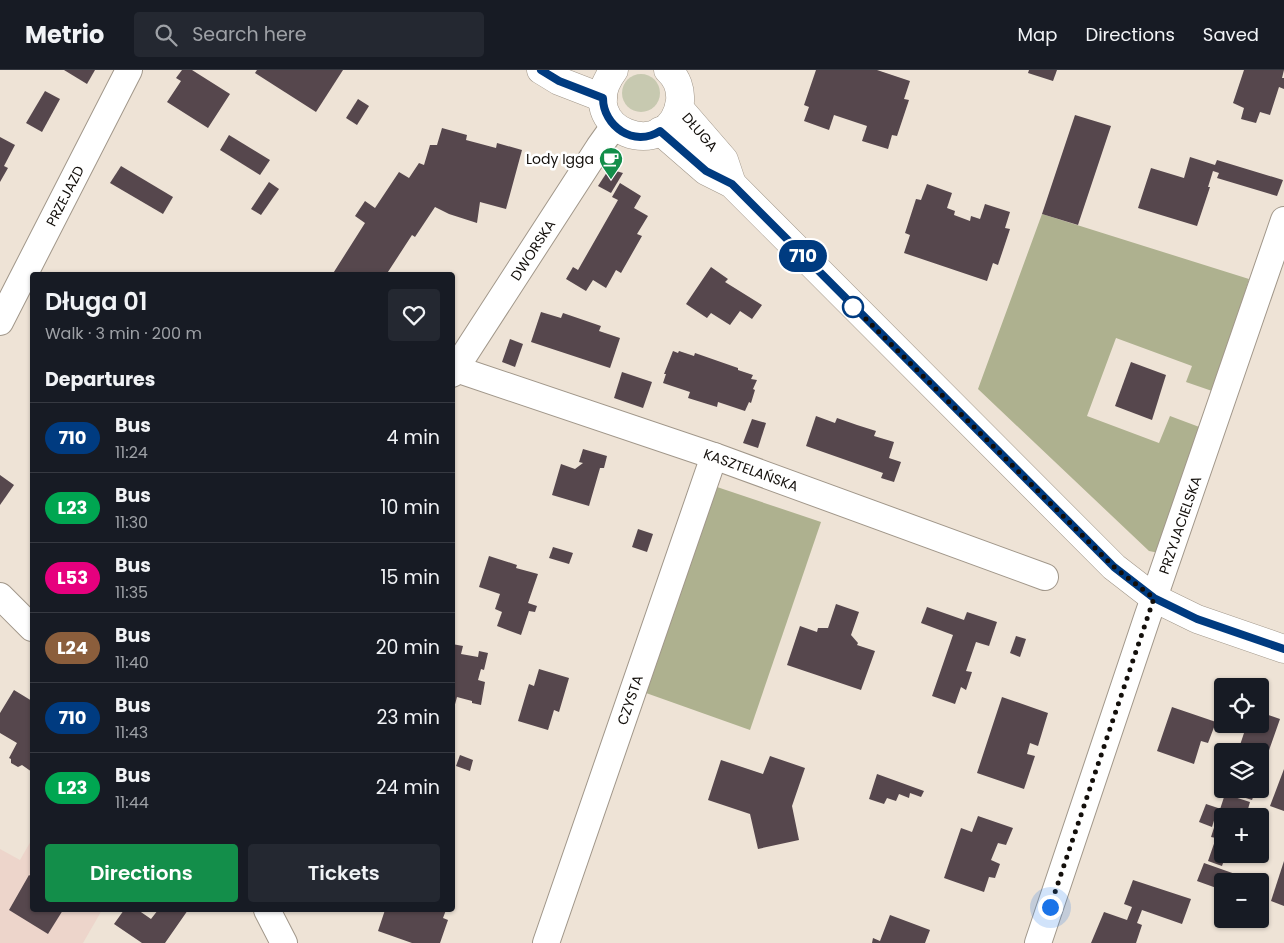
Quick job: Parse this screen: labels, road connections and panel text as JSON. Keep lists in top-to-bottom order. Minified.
{"streets":{"street":["DŁUGA","PRZEJAZD","DWORSKA","KASZTELAŃSKA","PRZYJACIELSKA","CZYSTA"]},"crossings":[["DŁUGA","PRZYJACIELSKA"],["KASZTELAŃSKA","CZYSTA"]],"places":{"cafe":["Lody Igga"]},"lines":["bus line 710"],"page":{"header":"Metrio","search":"Search here","nav":["Map","Directions","Saved"],"on_map":"710","heading":[["Długa 01","Walk · 3 min · 200 m"],"Departures"],"list":[{"mark":"710","name":"Bus","note":"11:24","value":"4 min"},{"mark":"L23","name":"Bus","note":"11:30","value":"10 min"},{"mark":"L53","name":"Bus","note":"11:35","value":"15 min"},{"mark":"L24","name":"Bus","note":"11:40","value":"20 min"},{"mark":"710","name":"Bus","note":"11:43","value":"23 min"},{"mark":"L23","name":"Bus","note":"11:44","value":"24 min"}],"map_buttons":["+","−"],"buttons":["Directions","Tickets"]}}
